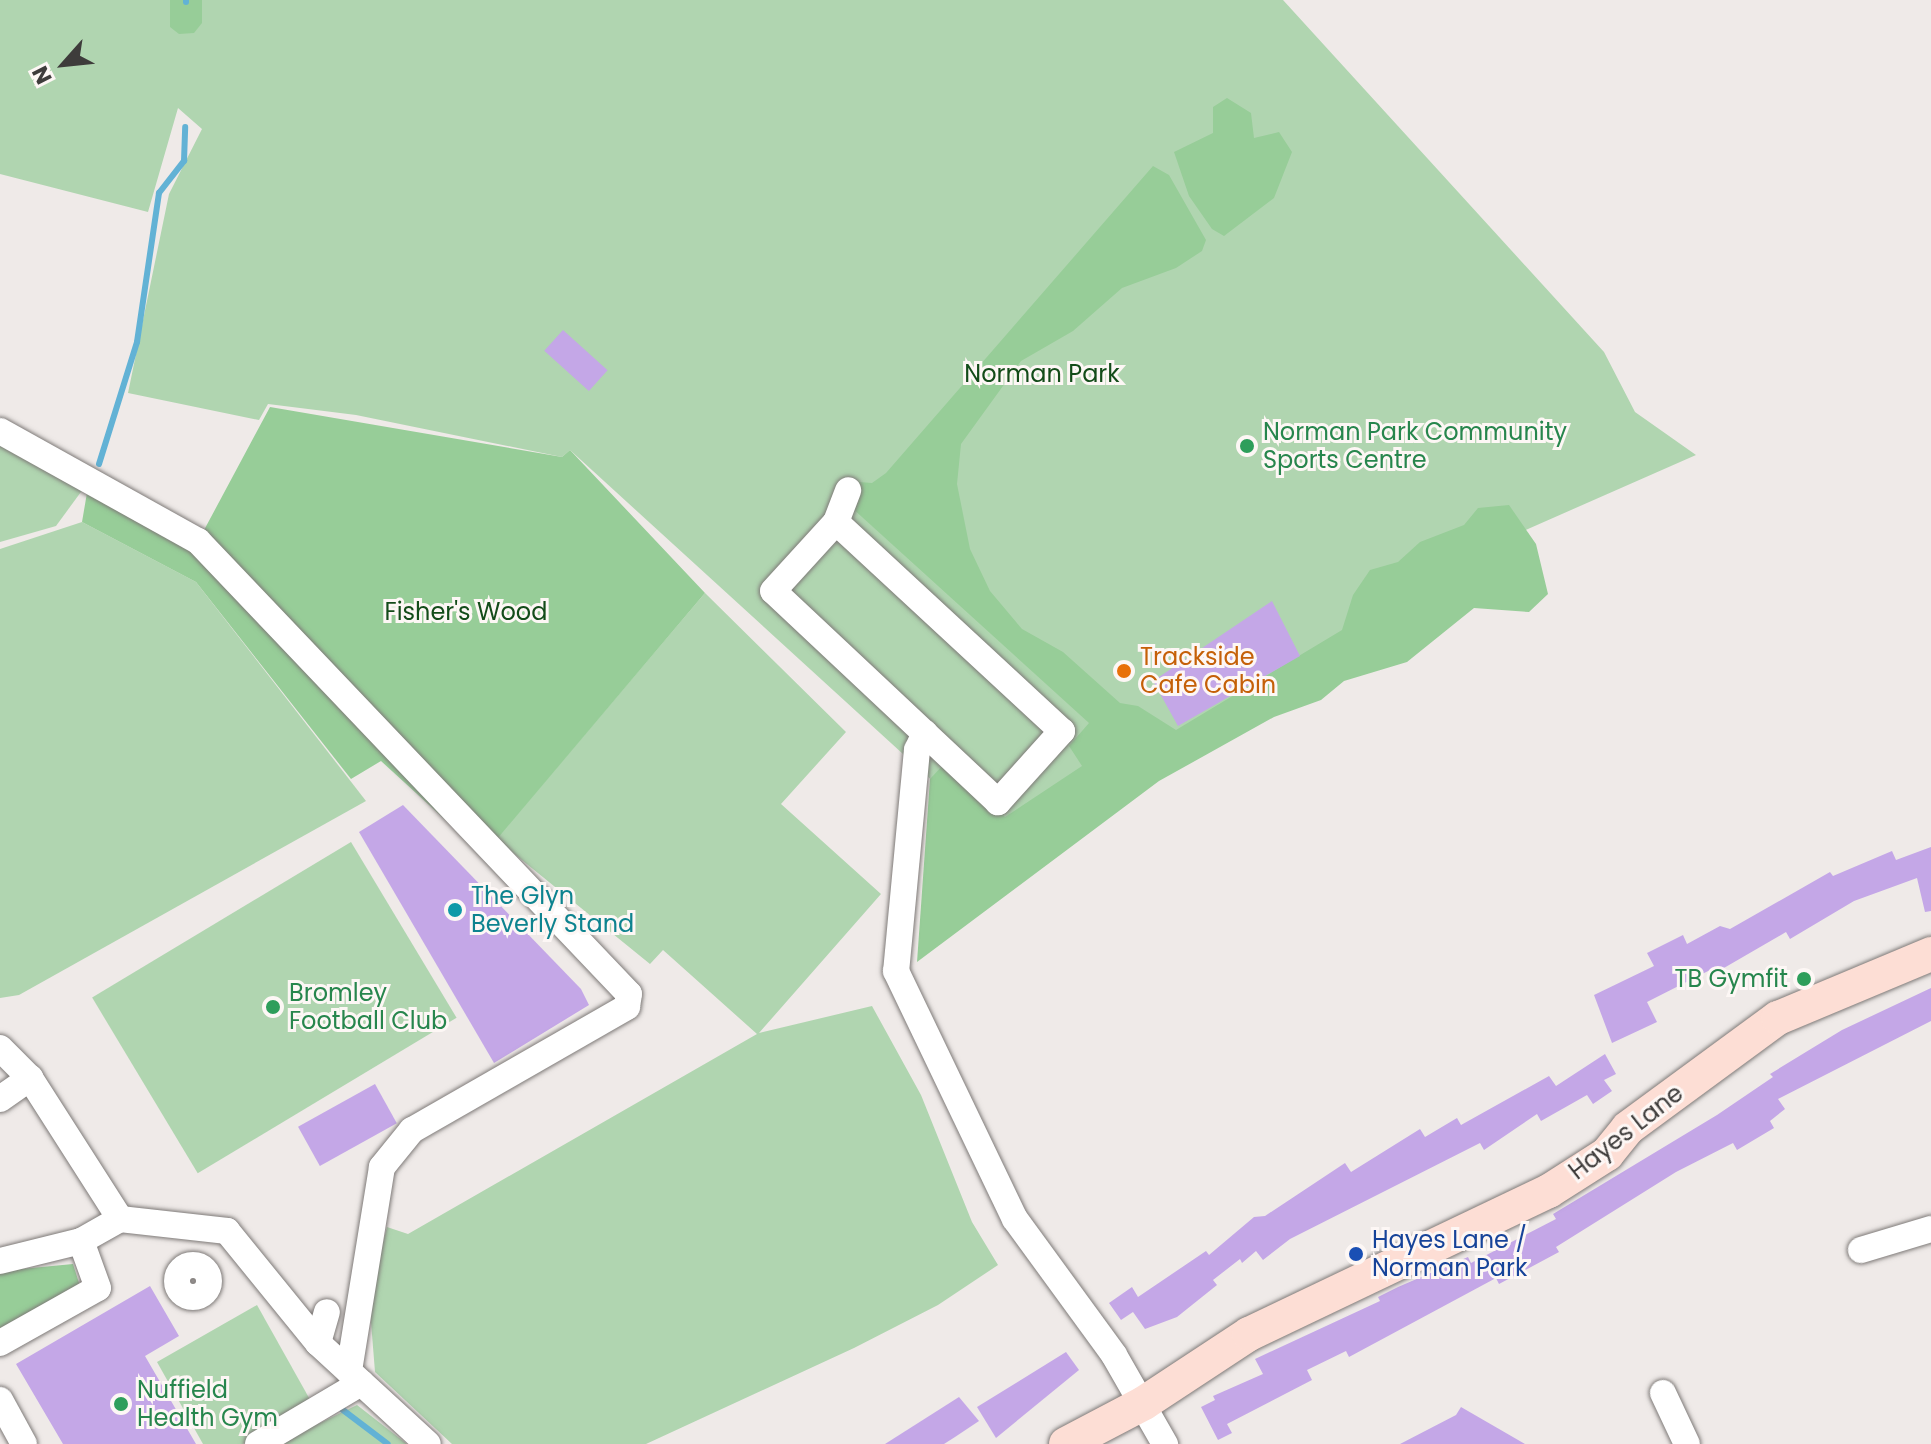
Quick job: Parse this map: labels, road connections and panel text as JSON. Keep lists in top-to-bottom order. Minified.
{"streets":{"main road":["Hayes Lane"]},"parks":["Norman Park","Fisher's Wood"],"places":["Norman Park Community Sports Centre","Trackside Cafe Cabin","The Glyn Beverly Stand","TB Gymfit","Bromley Football Club","Hayes Lane / Norman Park","Nuffield Health Gym"],"north":"bottom left"}
